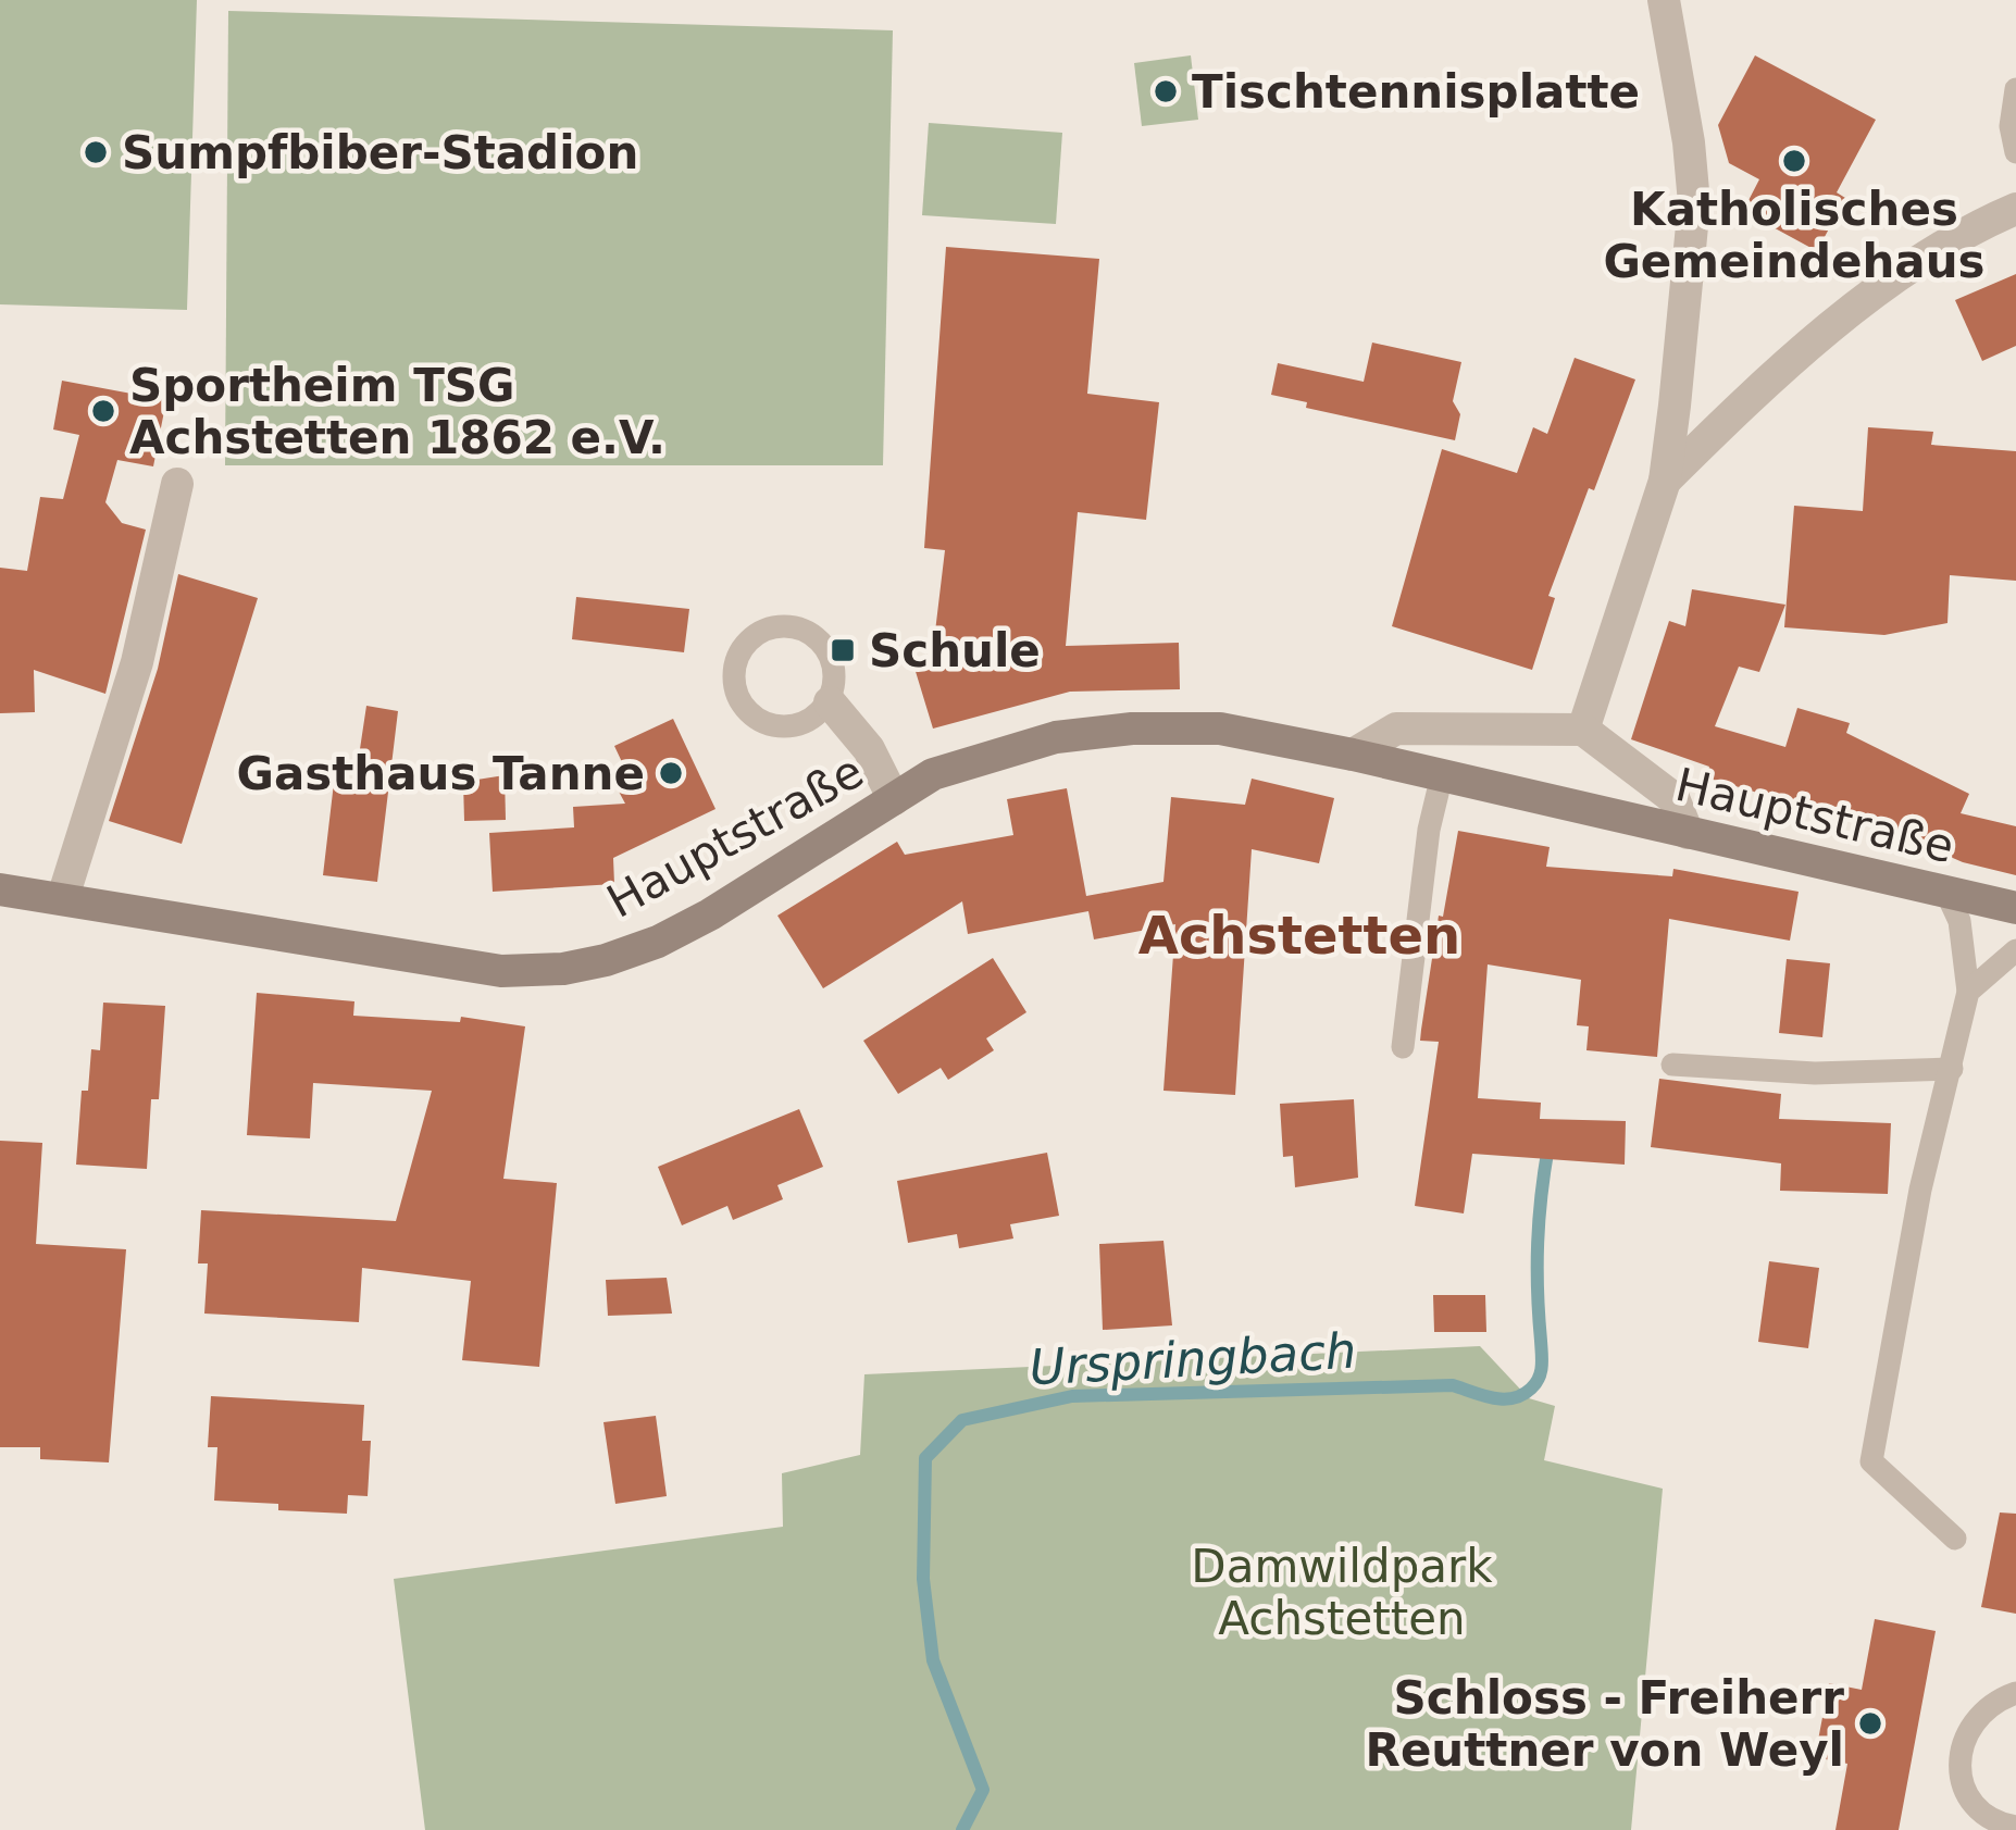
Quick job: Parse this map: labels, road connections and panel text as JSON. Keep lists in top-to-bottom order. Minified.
{"streets":{"street":["Hauptstraße"]},"districts":["Achstetten"],"water":["Urspringbach"],"parks":["Damwildpark Achstetten"],"places":{"other":["Tischtennisplatte","Sumpfbiber-Stadion","Katholisches Gemeindehaus","Sportheim TSG Achstetten 1862 e.V.","Gasthaus Tanne","Schloss - Freiherr Reuttner von Weyl"],"transit":["Schule"]}}
